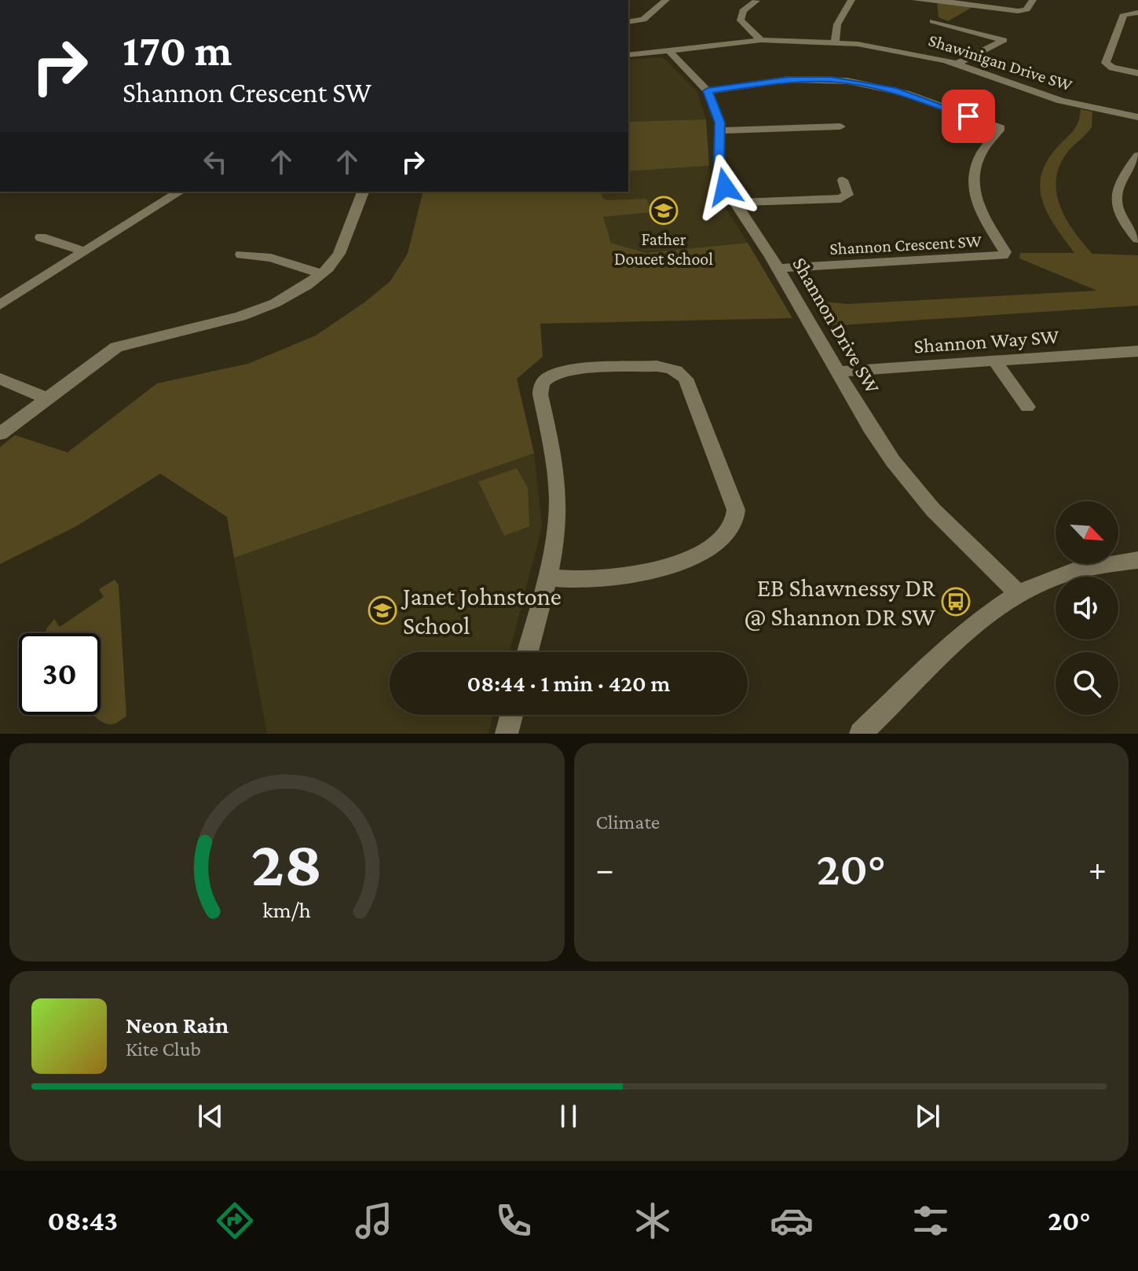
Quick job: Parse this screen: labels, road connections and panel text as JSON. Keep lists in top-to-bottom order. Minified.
{"streets":{"street":["Shawinigan Drive SW","Shannon Crescent SW","Shannon Drive SW","Shannon Way SW"]},"crossings":[["Shawinigan Drive SW","Shannon Drive SW"],["Shannon Crescent SW","Shannon Drive SW"],["Shannon Drive SW","Shannon Way SW"]],"places":{"school or university":["Father Doucet School","Janet Johnstone School"],"bus stop":["EB Shawnessy DR @ Shannon DR SW"]},"north":"bottom right","page":{"turn":["170 m","Shannon Crescent SW"],"limit":"30","trip":"08:44 · 1 min · 420 m","tile":"Climate","heat":["−","20°","+"],"song":["Neon Rain","Kite Club"],"tabs":["08:43","20°"],"gauge":["28","km/h"]}}
